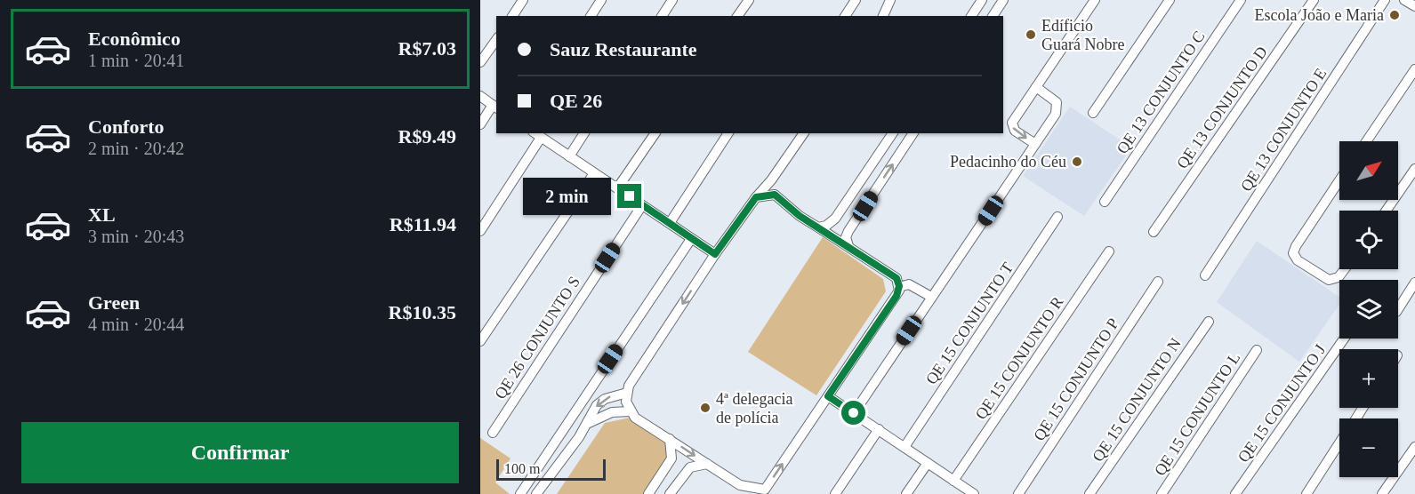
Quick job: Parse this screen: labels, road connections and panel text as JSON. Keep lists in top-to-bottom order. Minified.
{"streets":{"street":["QE 13 CONJUNTO C","QE 13 CONJUNTO D","QE 13 CONJUNTO E","QE 15 CONJUNTO T","QE 26 CONJUNTO S","QE 15 CONJUNTO R","QE 15 CONJUNTO P","QE 15 CONJUNTO N","QE 15 CONJUNTO J","QE 15 CONJUNTO L"]},"places":["Escola João e Maria","Edíficio Guará Nobre","Pedacinho do Céu","4ª delegacia de polícia"],"scale_bar":"100 m","north":"top right","page":{"list":[{"name":"Econômico","note":"1 min · 20:41","value":"R$7.03"},{"name":"Conforto","note":"2 min · 20:42","value":"R$9.49"},{"name":"XL","note":"3 min · 20:43","value":"R$11.94"},{"name":"Green","note":"4 min · 20:44","value":"R$10.35"}],"banner":["Sauz Restaurante","QE 26"],"map_buttons":["+","−"],"bubble":"2 min","buttons":"Confirmar","scale":"100 m"}}
